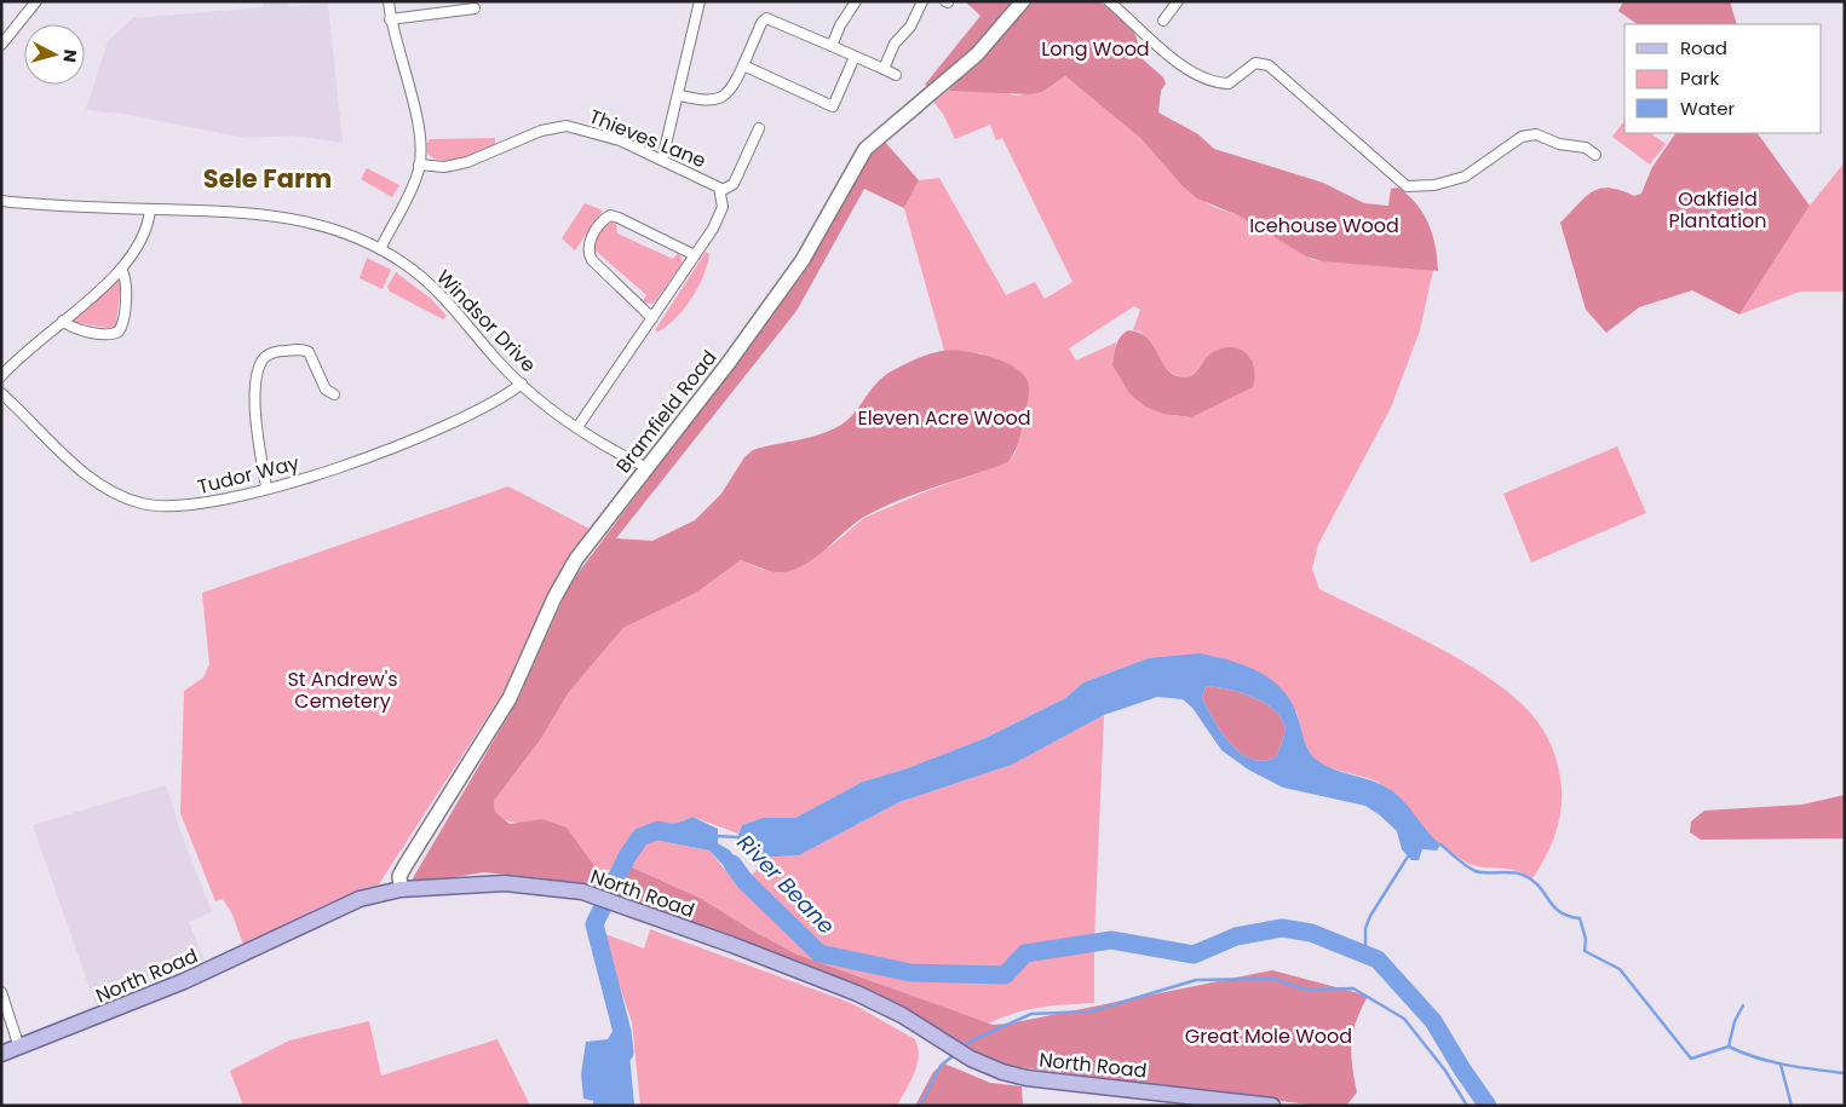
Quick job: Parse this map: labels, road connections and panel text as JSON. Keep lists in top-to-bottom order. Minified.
{"streets":{"main road":["North Road"],"street":["Thieves Lane","Windsor Drive","Bramfield Road","Tudor Way"]},"crossings":[["Windsor Drive","Bramfield Road"],["Windsor Drive","Tudor Way"],["Bramfield Road","North Road"]],"districts":["Sele Farm"],"water":["River Beane"],"parks":["Long Wood","Oakfield Plantation","Icehouse Wood","Eleven Acre Wood","St Andrew's Cemetery","Great Mole Wood"],"legend":["Road","Park","Water"],"north":"right"}
